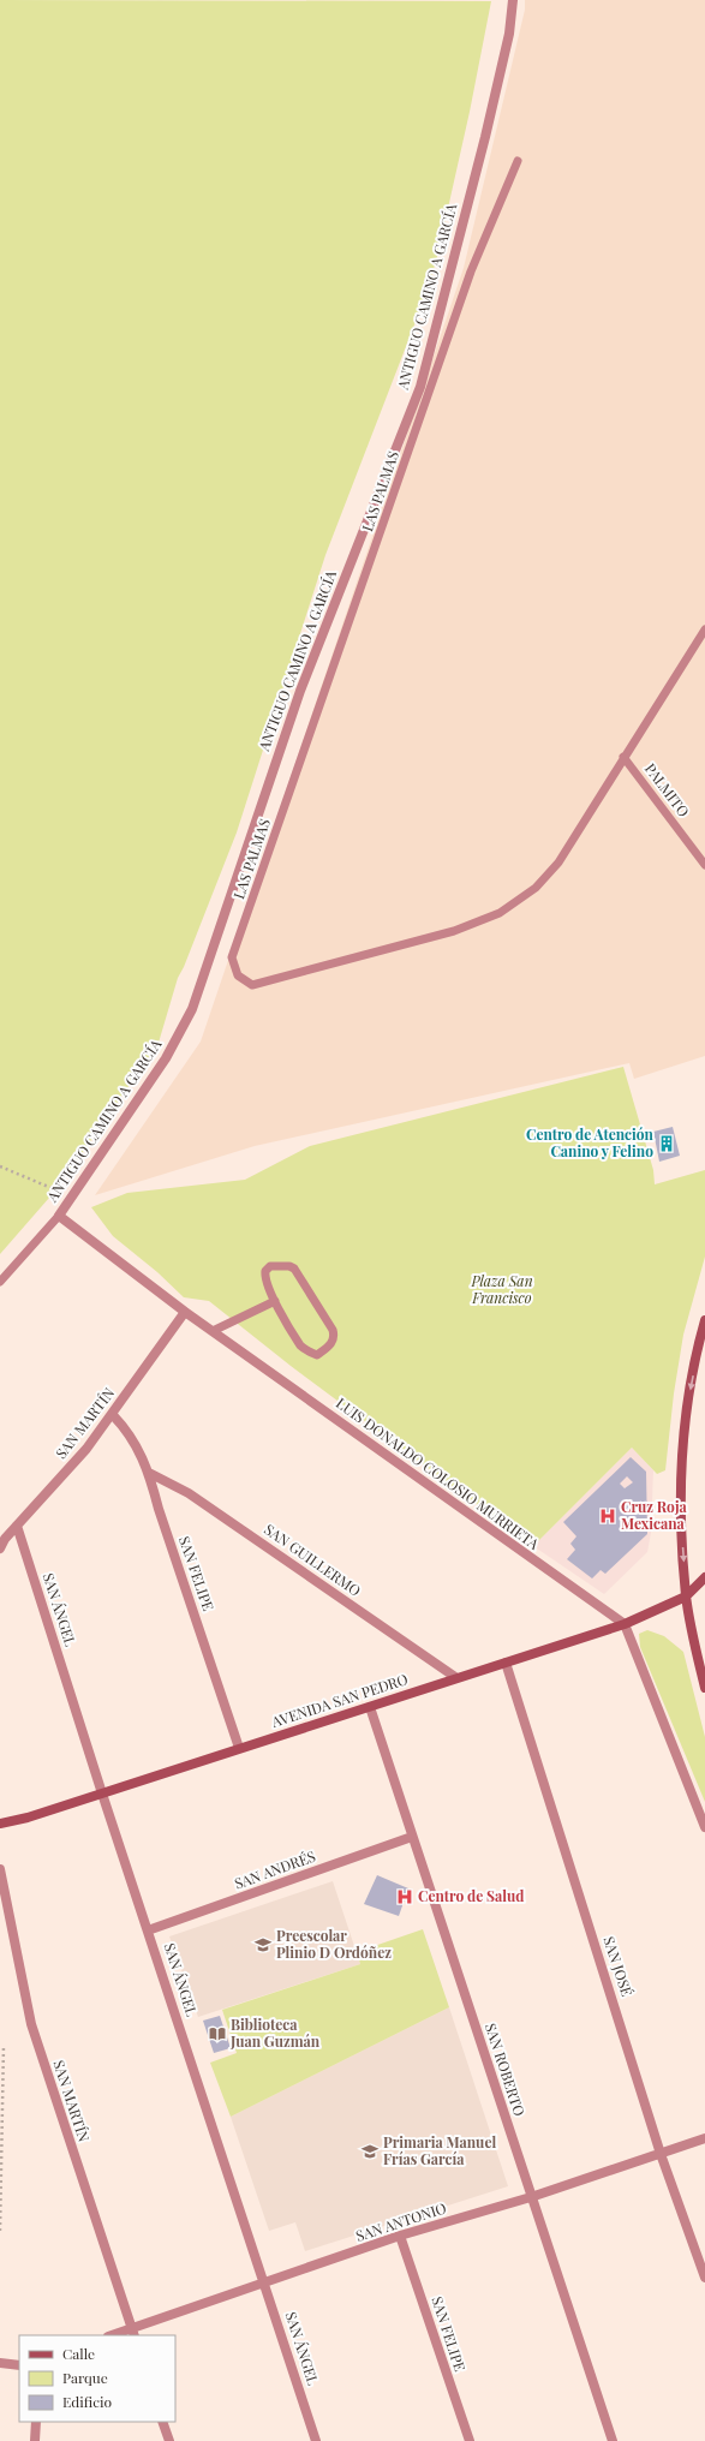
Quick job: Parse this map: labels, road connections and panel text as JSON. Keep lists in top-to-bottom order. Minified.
{"streets":{"main road":["AVENIDA SAN PEDRO"],"street":["ANTIGUO CAMINO A GARCÍA","SAN MARTÍN","LUIS DONALDO COLOSIO MURRIETA","SAN GUILLERMO","SAN FELIPE","SAN ÁNGEL","SAN ANDRÉS","SAN JOSÉ","SAN ROBERTO","SAN ANTONIO"],"lane":["LAS PALMAS","PALMITO"]},"crossings":[["ANTIGUO CAMINO A GARCÍA","LUIS DONALDO COLOSIO MURRIETA"],["LAS PALMAS","PALMITO"],["SAN MARTÍN","LUIS DONALDO COLOSIO MURRIETA"],["SAN MARTÍN","SAN FELIPE"],["SAN MARTÍN","SAN ÁNGEL"],["SAN MARTÍN","SAN ANTONIO"],["LUIS DONALDO COLOSIO MURRIETA","AVENIDA SAN PEDRO"],["SAN GUILLERMO","SAN FELIPE"],["SAN GUILLERMO","AVENIDA SAN PEDRO"],["SAN FELIPE","AVENIDA SAN PEDRO"],["SAN FELIPE","SAN ANTONIO"],["SAN ÁNGEL","AVENIDA SAN PEDRO"],["SAN ÁNGEL","SAN ANDRÉS"],["SAN ÁNGEL","SAN ANTONIO"],["AVENIDA SAN PEDRO","SAN JOSÉ"],["AVENIDA SAN PEDRO","SAN ROBERTO"],["SAN ANDRÉS","SAN ROBERTO"],["SAN JOSÉ","SAN ANTONIO"],["SAN ROBERTO","SAN ANTONIO"]],"parks":["Plaza San Francisco"],"places":{"building":["Centro de Atención Canino y Felino"],"hospital":["Cruz Roja Mexicana","Centro de Salud"],"school or university":["Preescolar Plinio D Ordóñez","Primaria Manuel Frías García"],"library":["Biblioteca Juan Guzmán"]},"legend":["Calle","Parque","Edificio"]}
